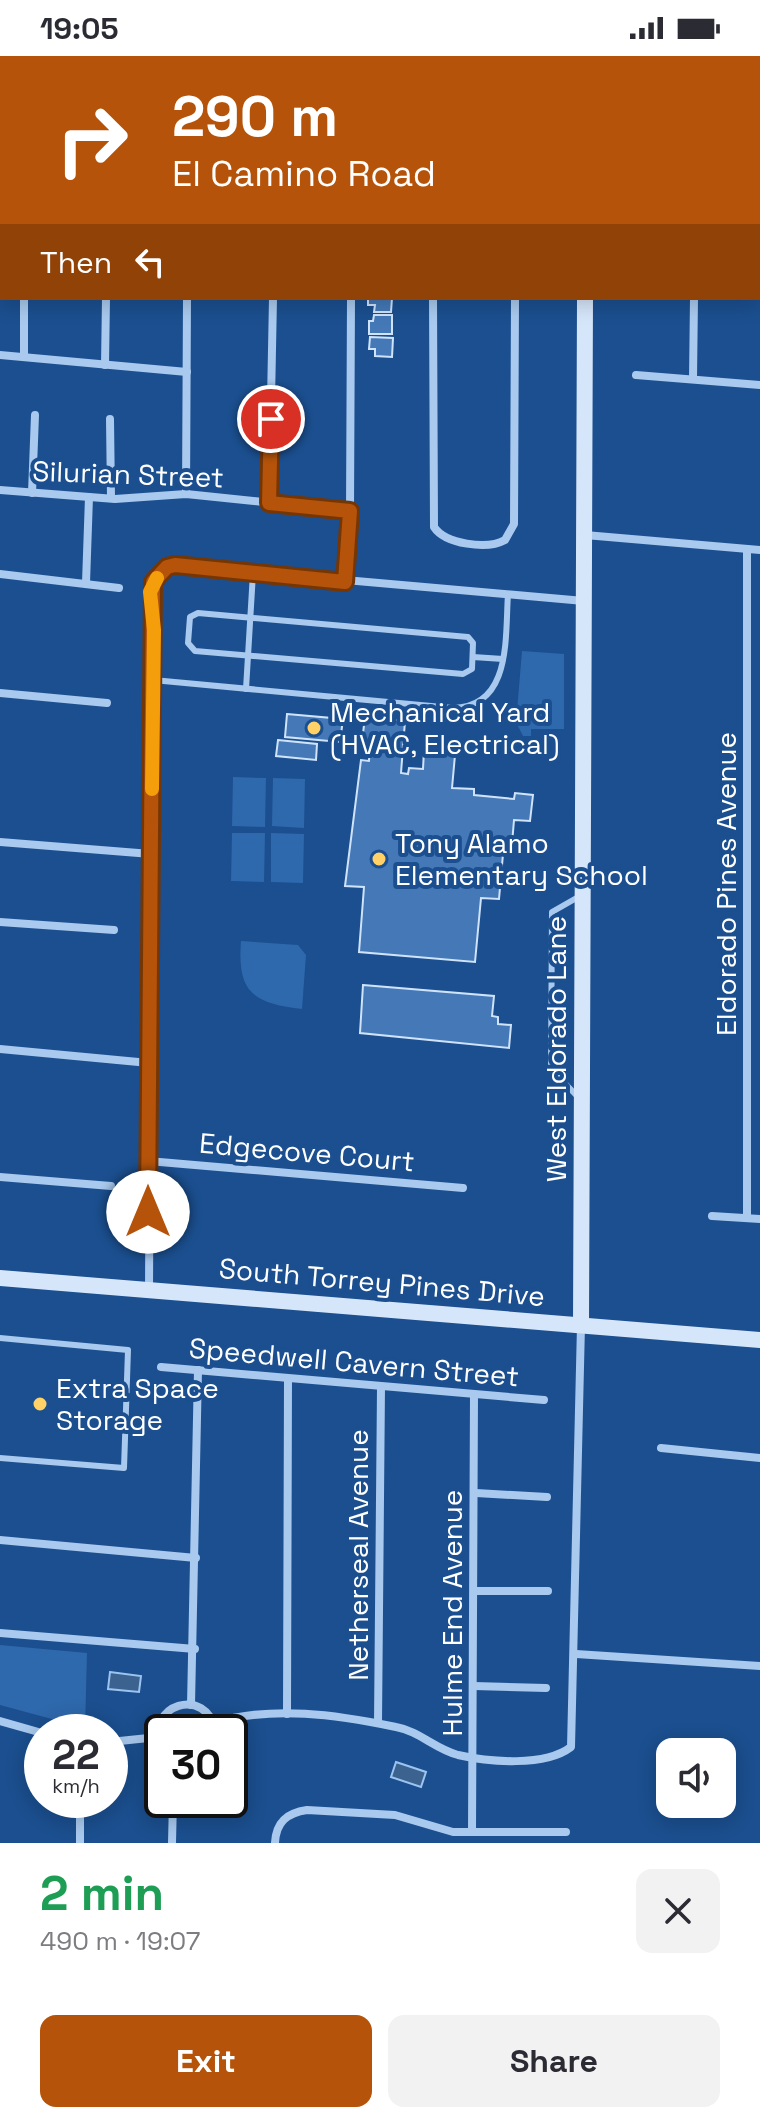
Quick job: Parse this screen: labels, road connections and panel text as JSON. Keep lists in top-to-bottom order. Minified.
{"streets":{"street":["Silurian Street","Eldorado Pines Avenue","West Eldorado Lane","Edgecove Court","South Torrey Pines Drive","Speedwell Cavern Street","Netherseal Avenue","Hulme End Avenue"]},"crossings":[["West Eldorado Lane","South Torrey Pines Drive"],["West Eldorado Lane","Hulme End Avenue"],["Speedwell Cavern Street","Netherseal Avenue"],["Speedwell Cavern Street","Hulme End Avenue"]],"places":["Mechanical Yard (HVAC, Electrical)","Tony Alamo Elementary School","Extra Space Storage"],"page":{"status":"19:05","turn":["290 m","El Camino Road"],"then":"Then","speed":"22 km/h","limit":"30","heading":["2 min","490 m · 19:07"],"buttons":["Exit","Share"]}}
